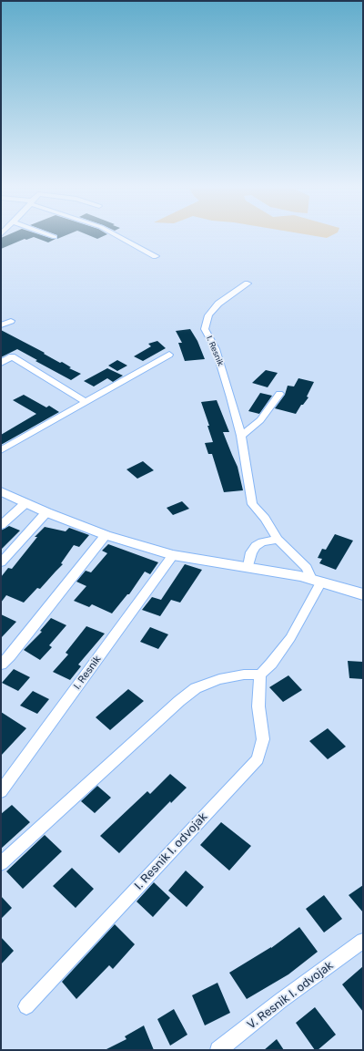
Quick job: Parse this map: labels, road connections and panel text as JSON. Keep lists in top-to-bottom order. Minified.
{"streets":{"street":["I. Resnik","I. Resnik I. odvojak","V. Resnik I. odvojak"]}}
